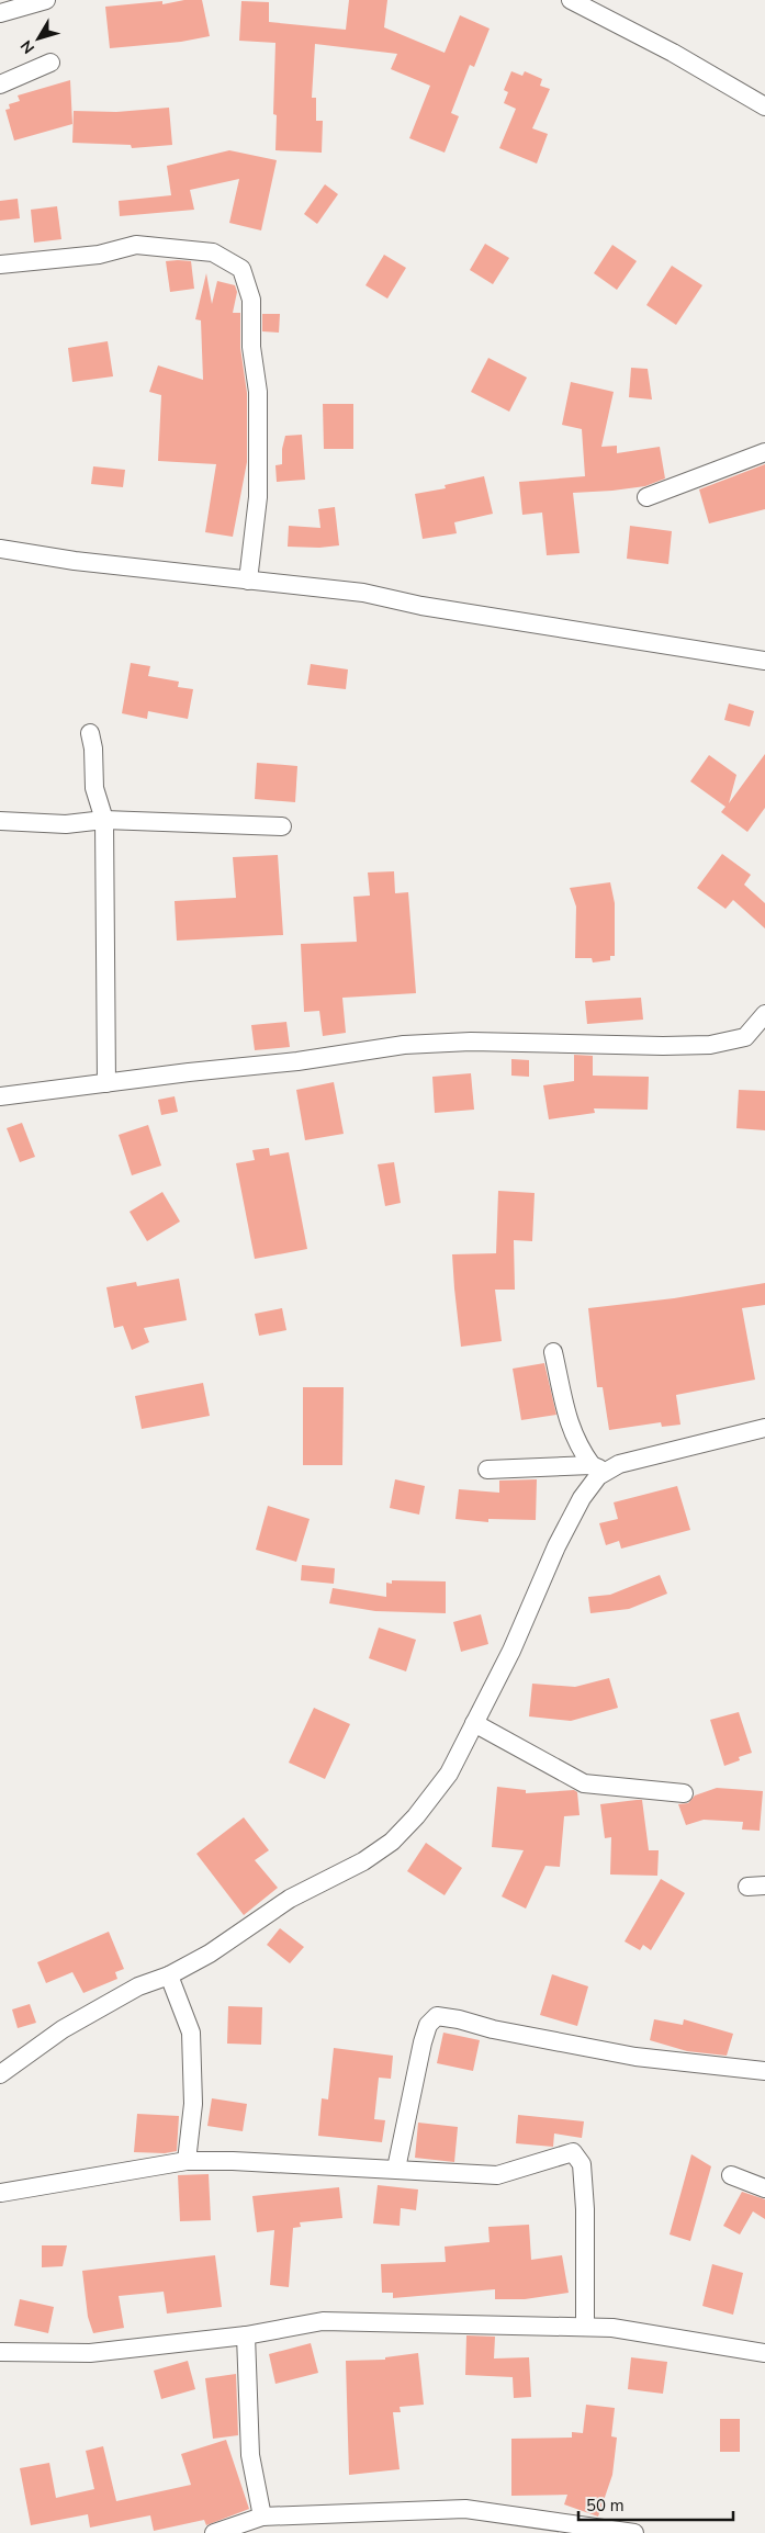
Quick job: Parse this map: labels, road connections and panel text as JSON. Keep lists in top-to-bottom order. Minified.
{"scale_bar":"50 m","north":"bottom left"}
